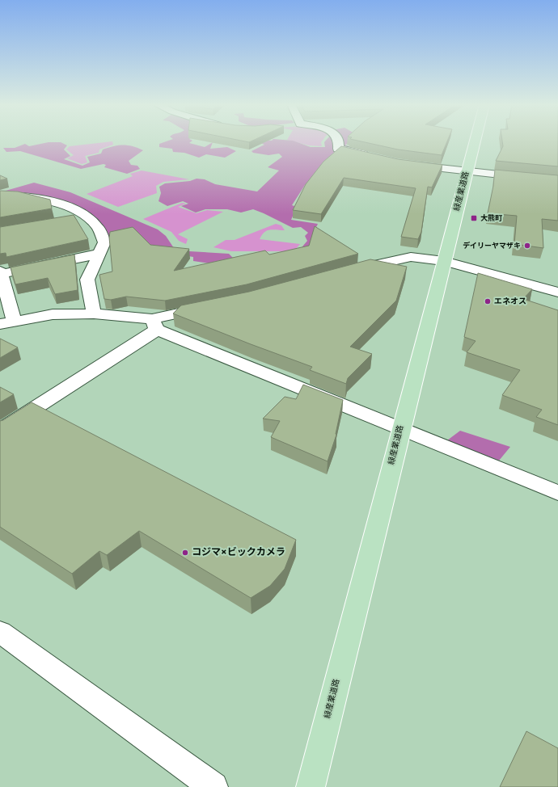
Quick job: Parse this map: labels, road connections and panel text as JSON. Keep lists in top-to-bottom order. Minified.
{"streets":{"main road":["緑産業道路"]},"places":{"transit":["大熊町"],"other":["デイリーヤマザキ","エネオス","コジマ×ビックカメラ"]}}
